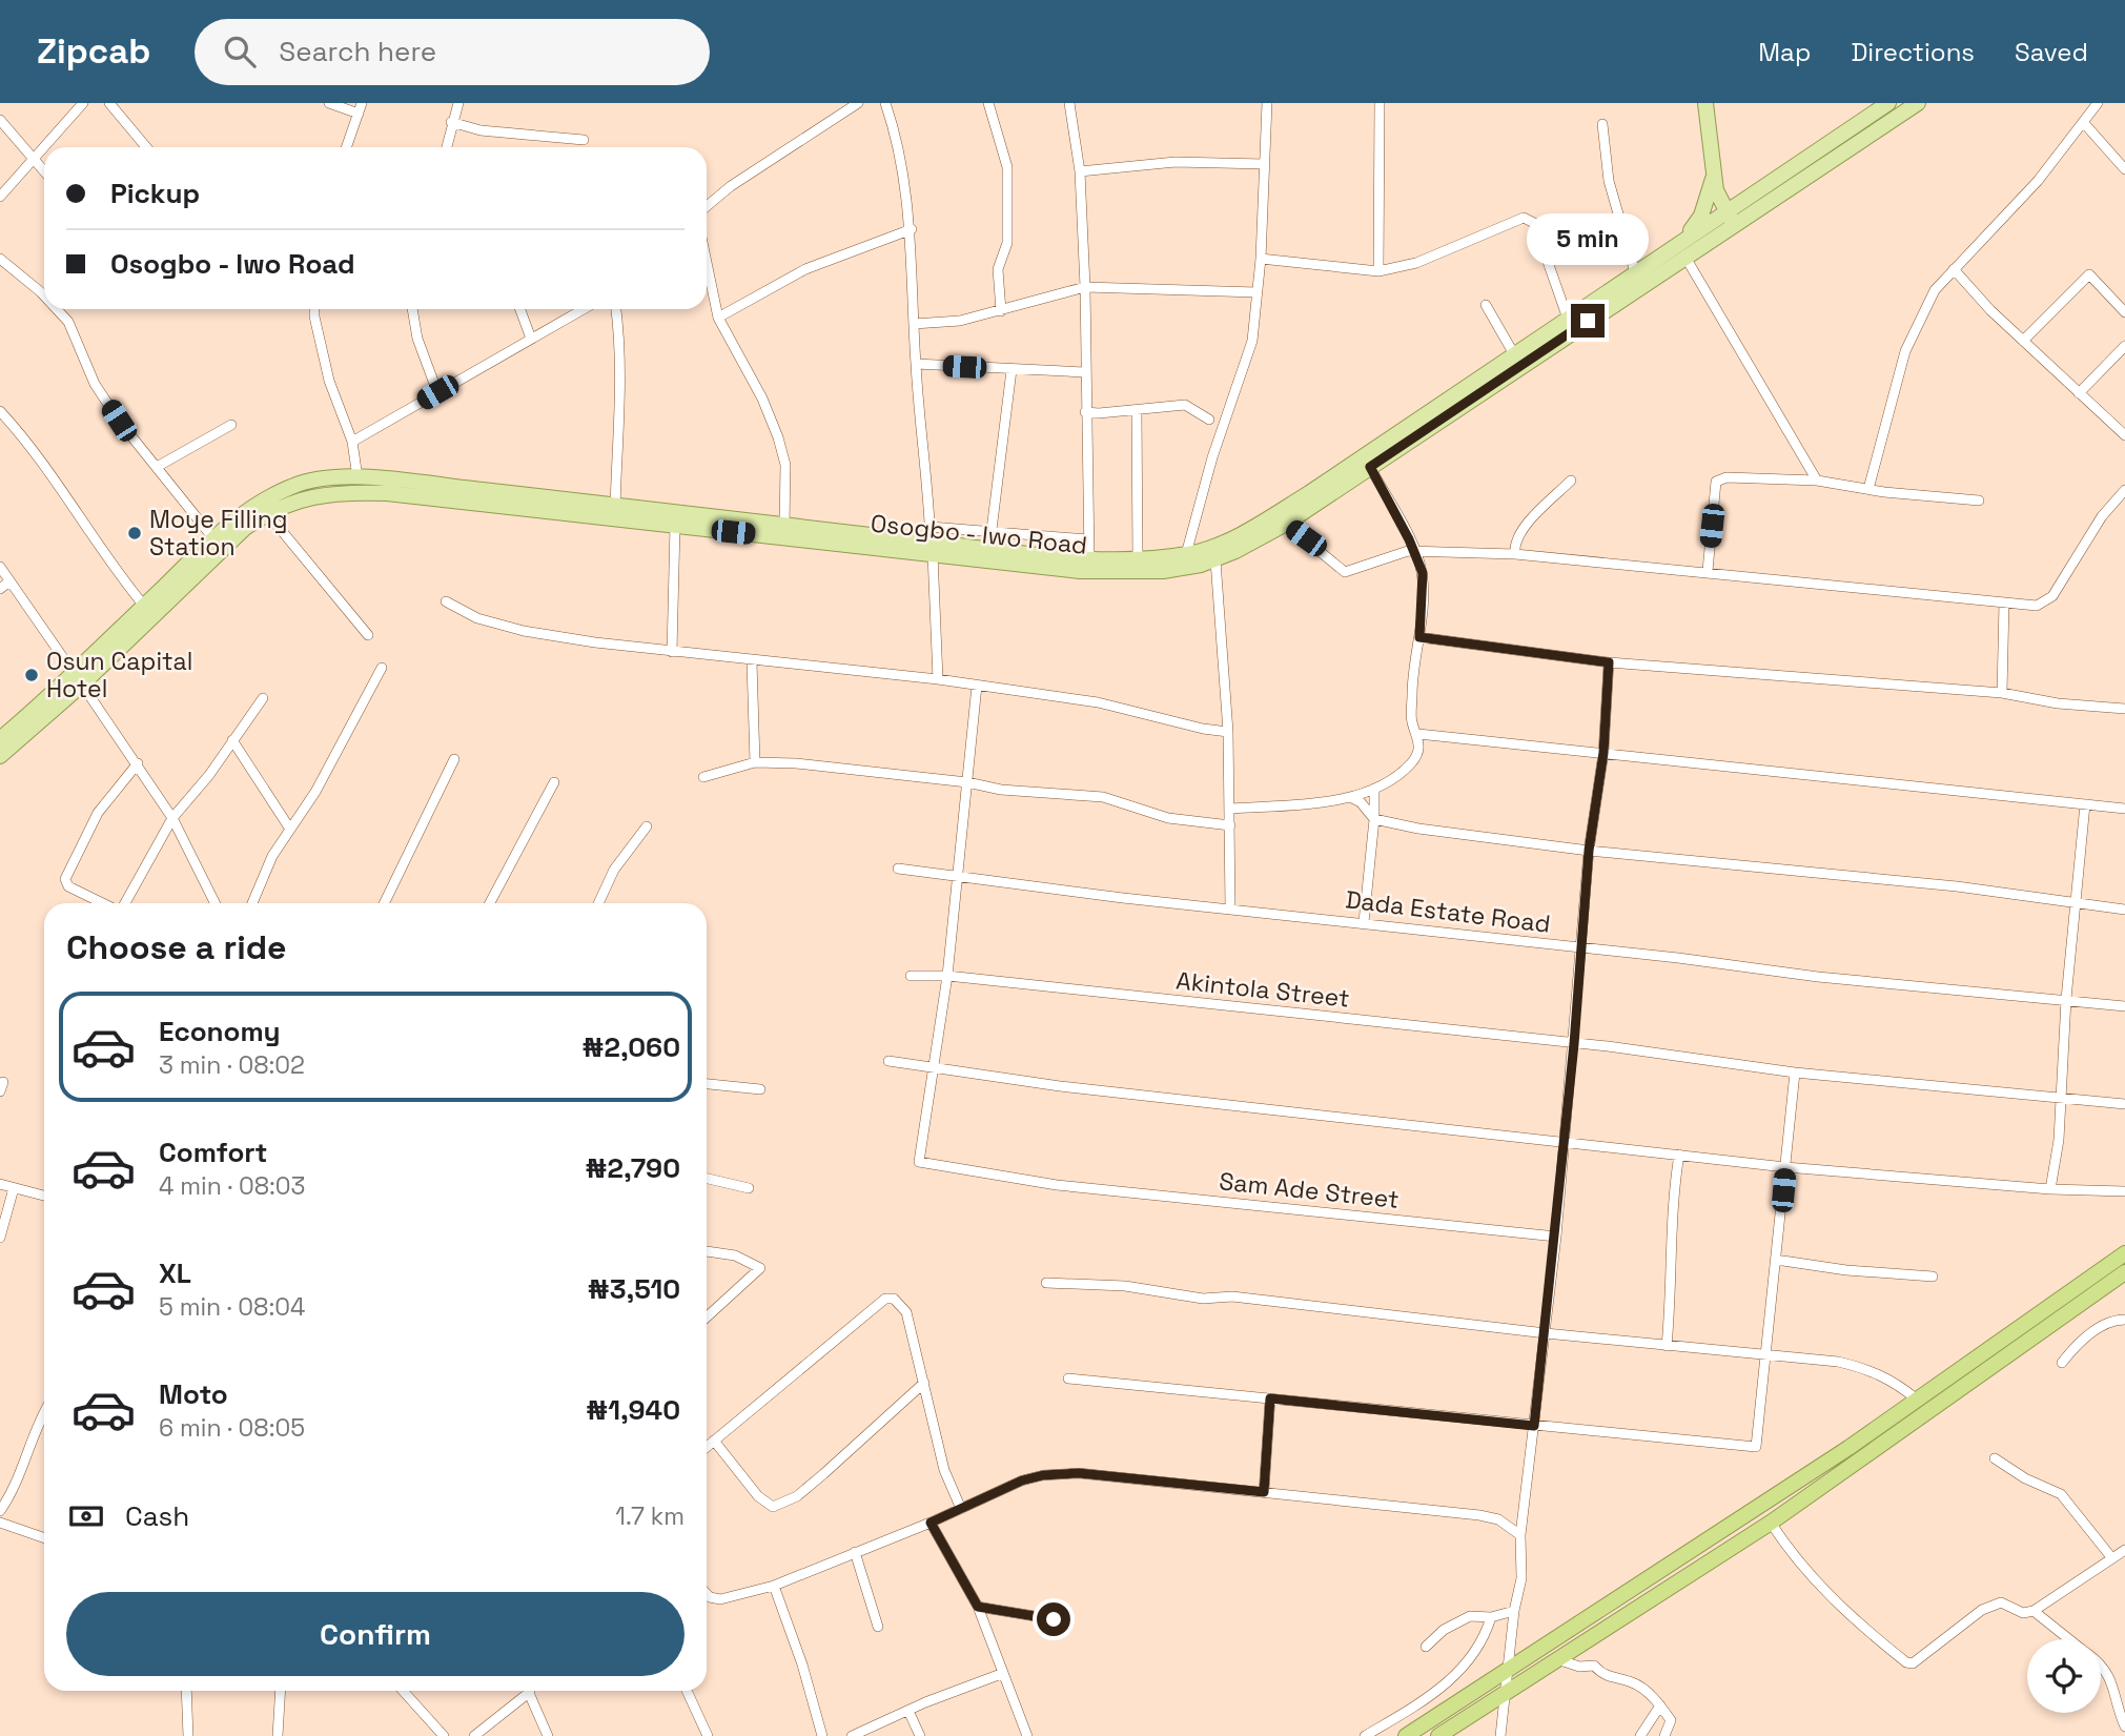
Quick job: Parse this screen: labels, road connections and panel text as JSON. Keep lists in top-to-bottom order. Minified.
{"streets":{"main road":["Osogbo - Iwo Road"],"street":["Dada Estate Road","Akintola Street","Sam Ade Street"]},"places":["Moye Filling Station","Osun Capital Hotel"],"page":{"header":"Zipcab","search":"Search here","nav":["Map","Directions","Saved"],"banner":["Pickup","Osogbo - Iwo Road"],"bubble":"5 min","heading":"Choose a ride","list":[{"name":"Economy","note":"3 min · 08:02","value":"₦2,060"},{"name":"Comfort","note":"4 min · 08:03","value":"₦2,790"},{"name":"XL","note":"5 min · 08:04","value":"₦3,510"},{"name":"Moto","note":"6 min · 08:05","value":"₦1,940"}],"pay":["Cash","1.7 km"],"buttons":"Confirm"}}
